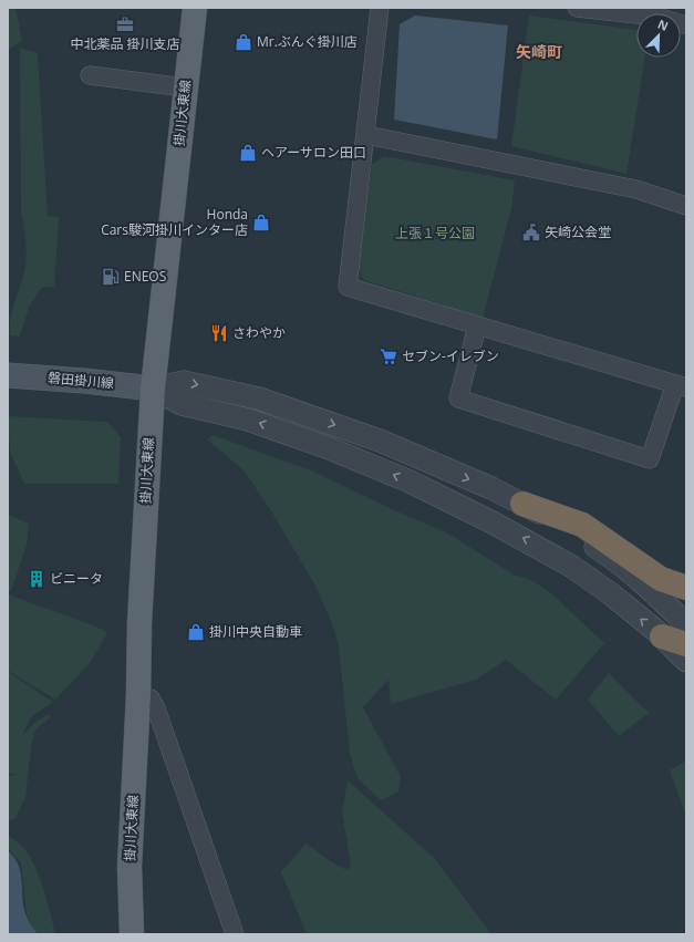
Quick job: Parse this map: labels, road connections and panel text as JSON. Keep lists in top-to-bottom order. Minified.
{"streets":{"main road":["掛川大東線","磐田掛川線"]},"crossings":[["掛川大東線","磐田掛川線"]],"districts":["矢崎町"],"parks":["上張１号公園"],"places":{"office":["中北薬品 掛川支店"],"shop":["Mr.ぶんぐ掛川店","ヘアーサロン田口","Honda Cars駿河掛川インター店","掛川中央自動車"],"public building":["矢崎公会堂"],"fuel station":["ENEOS"],"restaurant":["さわやか"],"supermarket":["セブン-イレブン"],"building":["ビニータ"]},"north":"top right"}
